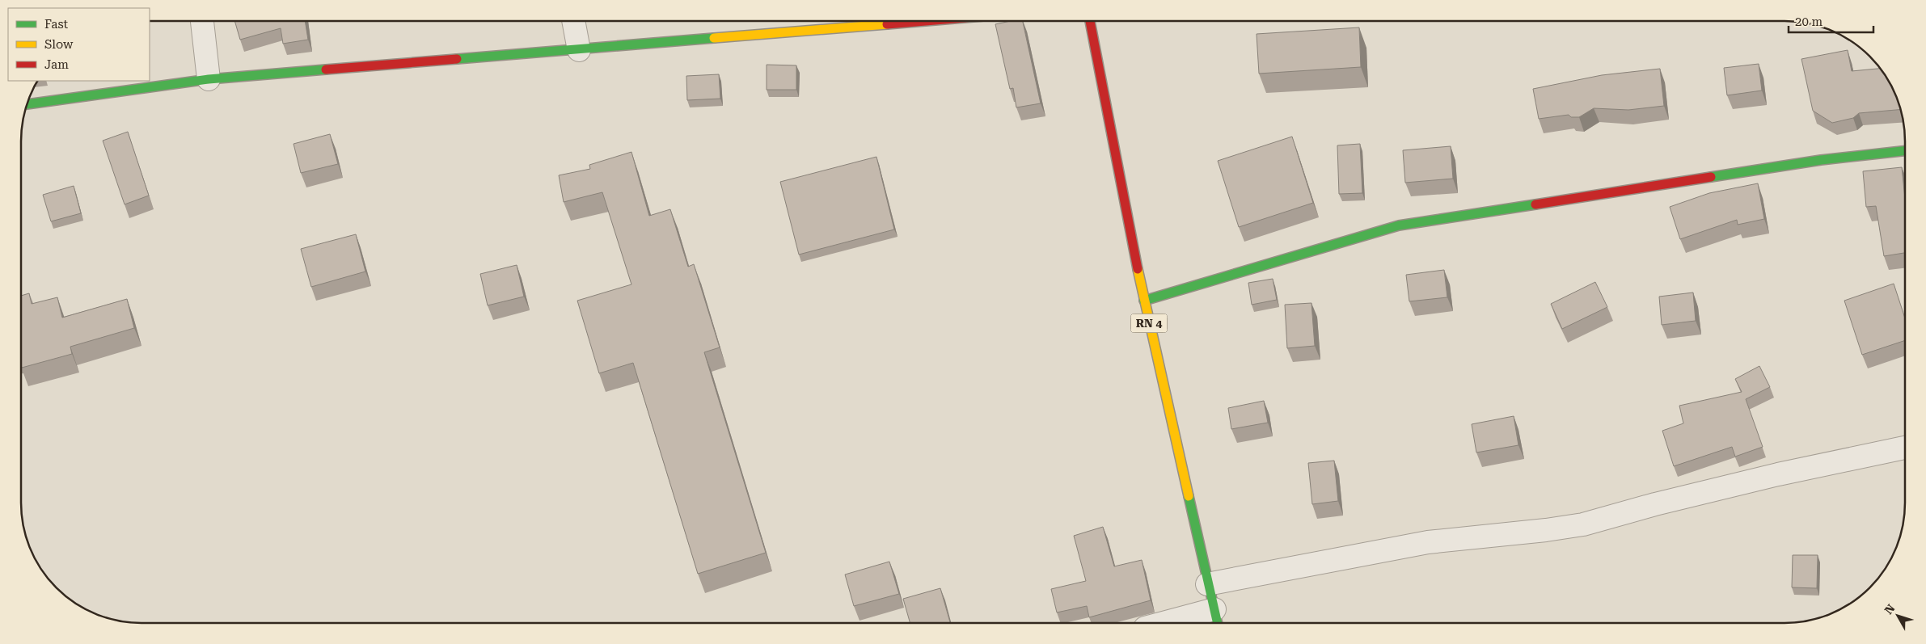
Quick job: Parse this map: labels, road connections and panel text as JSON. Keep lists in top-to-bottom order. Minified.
{"streets":{"main road":["RN 4"]},"legend":["Fast","Slow","Jam"],"scale_bar":"20 m","north":"top left"}
